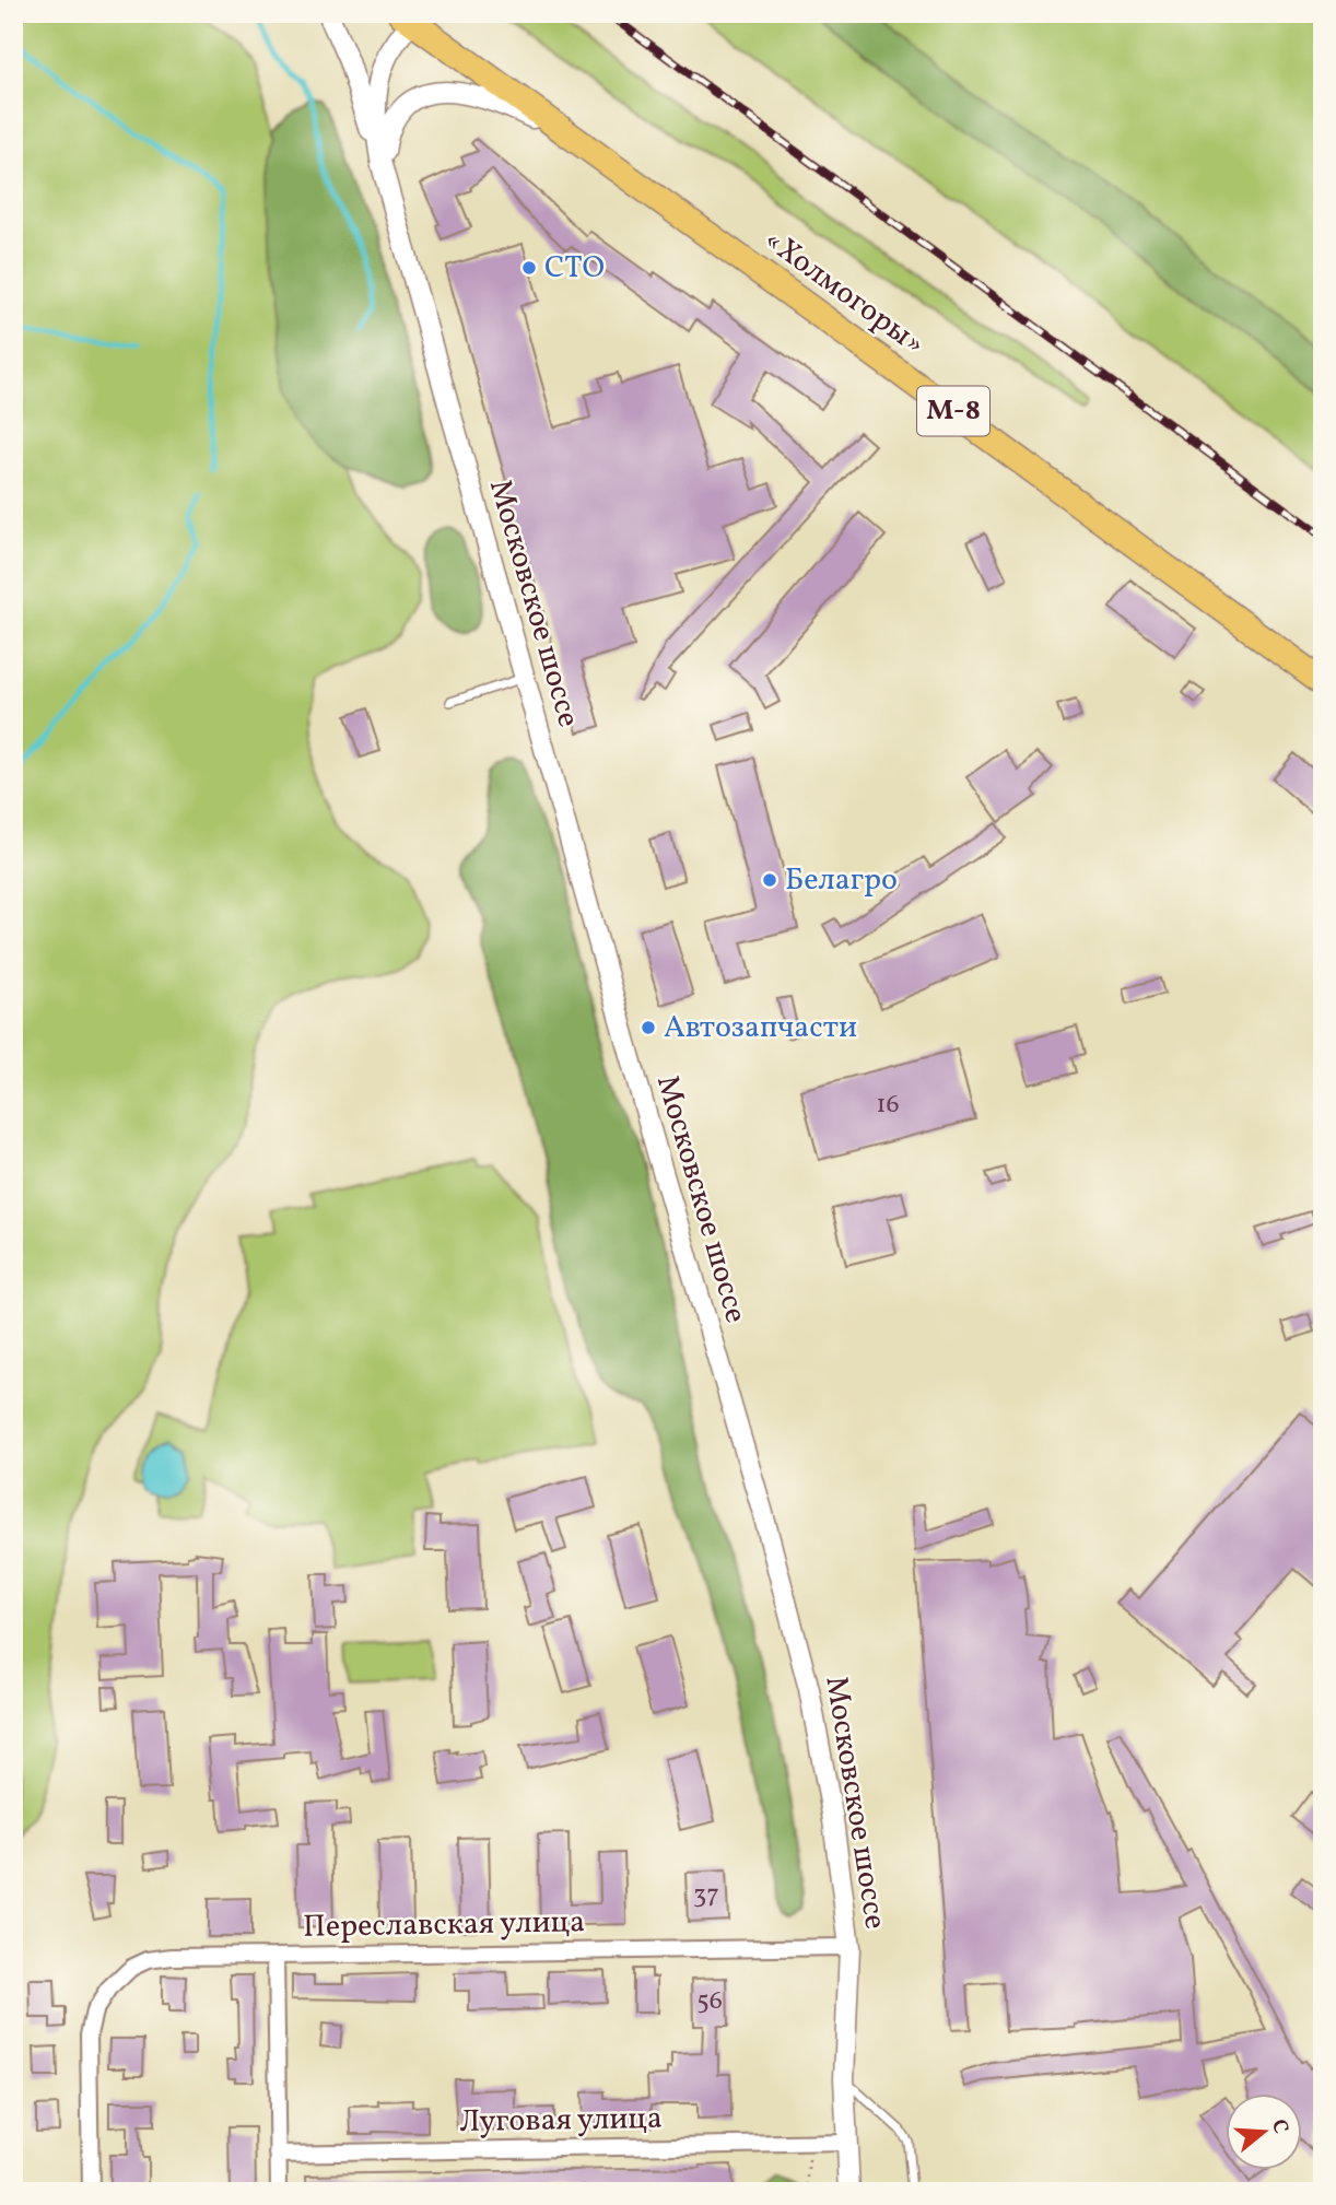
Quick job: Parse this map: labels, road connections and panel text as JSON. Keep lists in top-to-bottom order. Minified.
{"streets":{"highway":["«Холмогоры»","М-8"],"street":["Московское шоссе","Переславская улица","Луговая улица"]},"crossings":[["«Холмогоры»","Московское шоссе"],["Московское шоссе","Переславская улица"],["Московское шоссе","Луговая улица"],["Переславская улица","Луговая улица"]],"places":["СТО","Белагро","Автозапчасти"],"house_numbers":["16","37","56"],"north":"right"}
